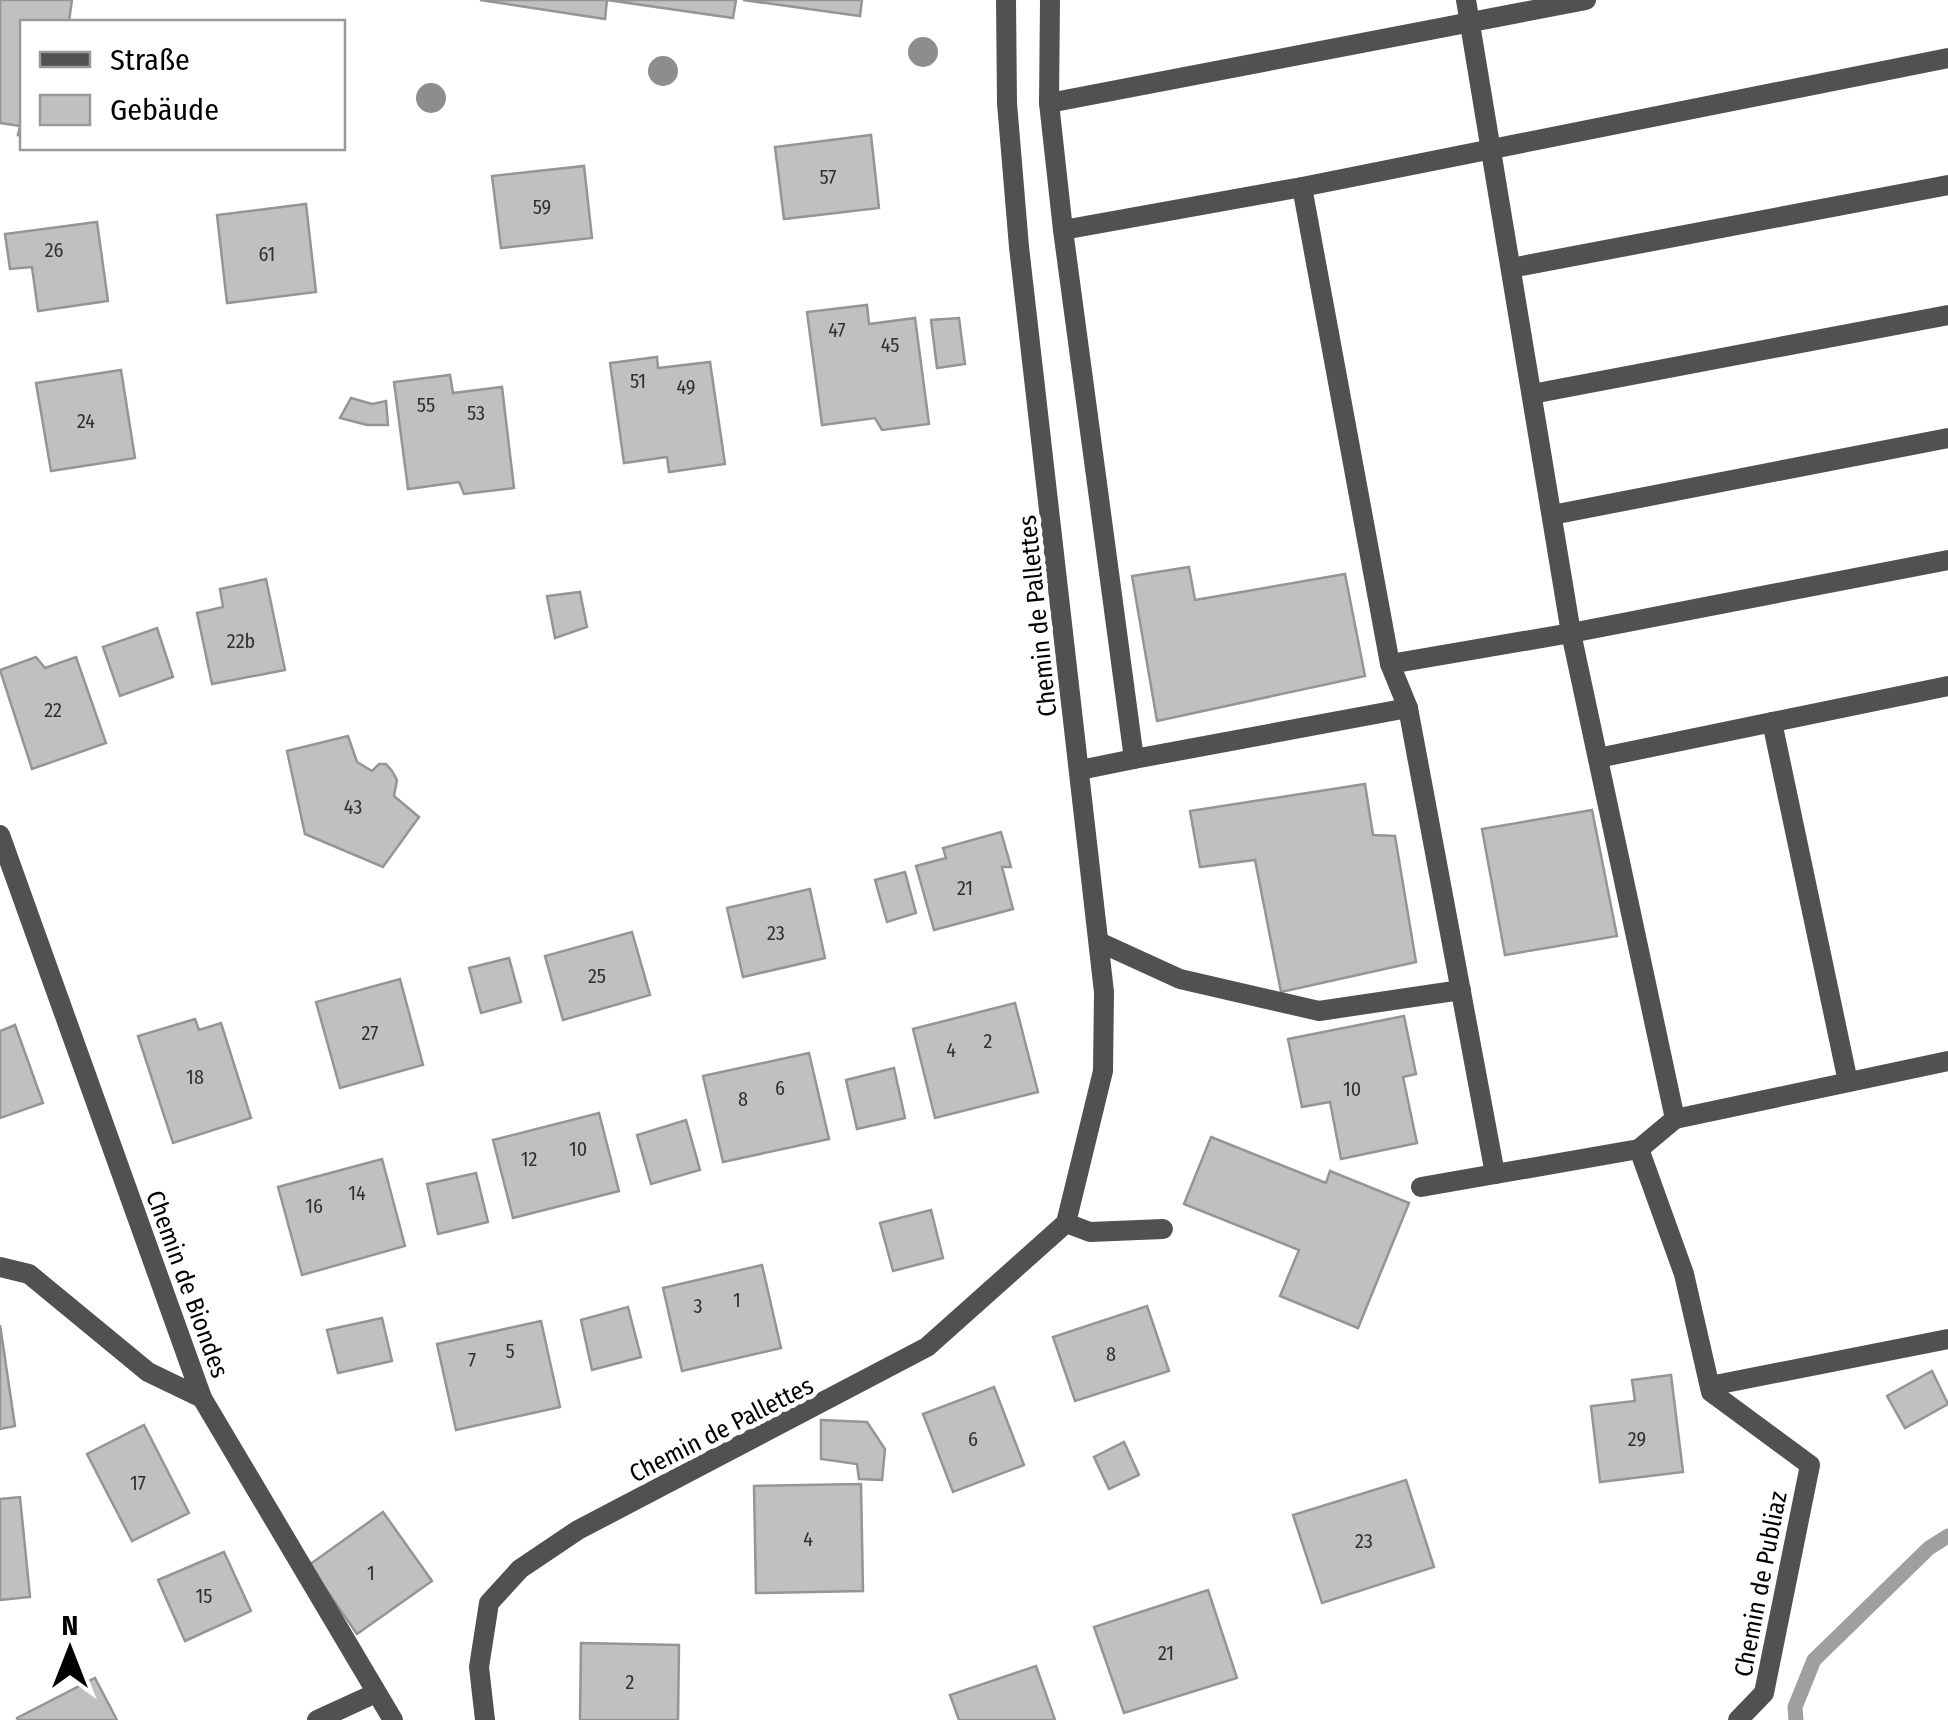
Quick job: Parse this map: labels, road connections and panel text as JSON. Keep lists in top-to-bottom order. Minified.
{"streets":{"street":["Chemin de Pallettes","Chemin de Biondes","Chemin de Publiaz"]},"house_numbers":["57","59","26","61","47","45","51","49","55","53","24","22b","22","43","21","23","25","27","2","4","18","6","10","8","10","12","14","16","1","3","5","8","7","6","29","17","4","23","1","15","21","2"],"legend":["Straße","Gebäude"],"north":"top"}
